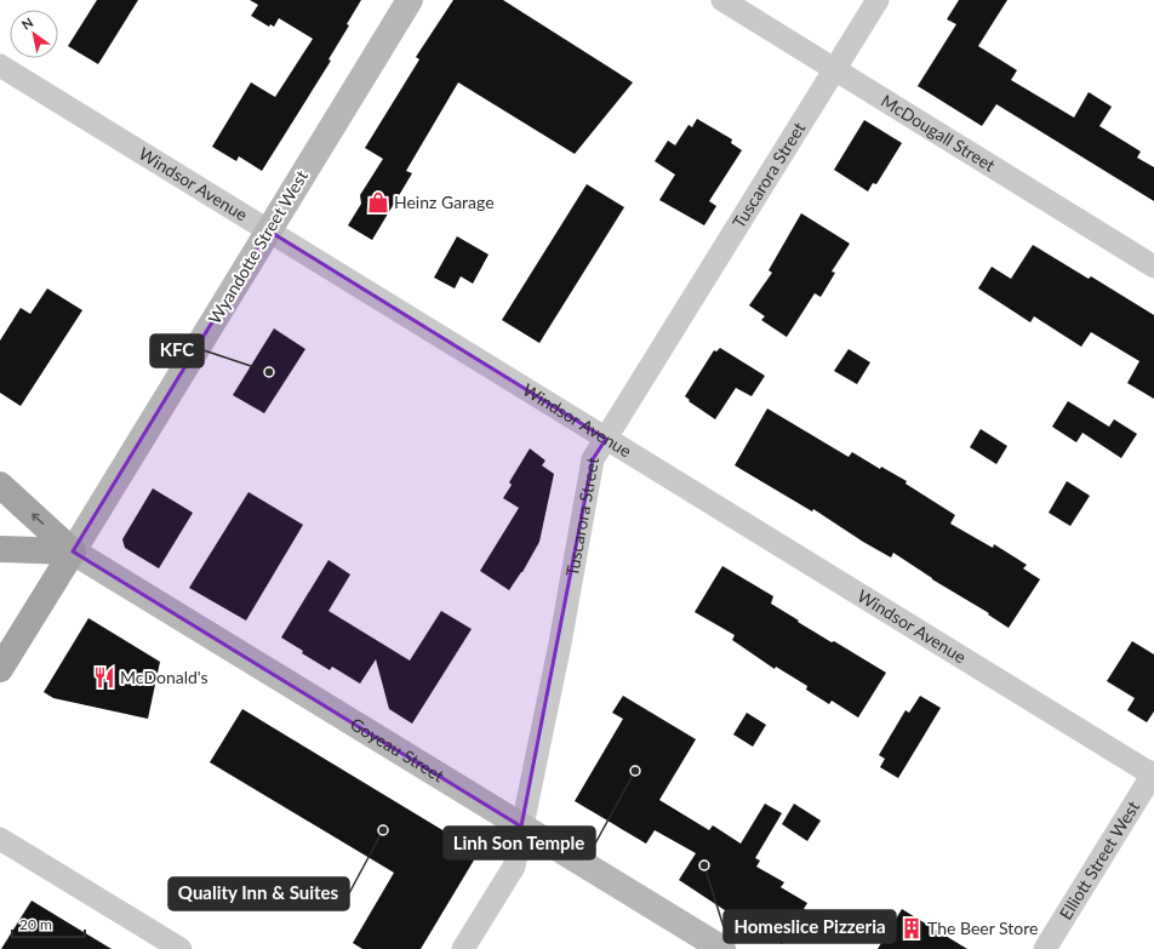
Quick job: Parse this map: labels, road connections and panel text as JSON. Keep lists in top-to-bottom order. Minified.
{"streets":{"main road":["Wyandotte Street West"],"street":["McDougall Street","Tuscarora Street","Windsor Avenue","Goyeau Street","Elliott Street West"]},"crossings":[["McDougall Street","Tuscarora Street"],["Tuscarora Street","Windsor Avenue"],["Tuscarora Street","Goyeau Street"],["Windsor Avenue","Wyandotte Street West"],["Windsor Avenue","Elliott Street West"],["Wyandotte Street West","Goyeau Street"]],"places":{"shop":["Heinz Garage"],"other":["KFC","Linh Son Temple","Quality Inn & Suites","Homeslice Pizzeria"],"restaurant":["McDonald's"],"building":["The Beer Store"]},"scale_bar":"20 m","north":"top left"}
